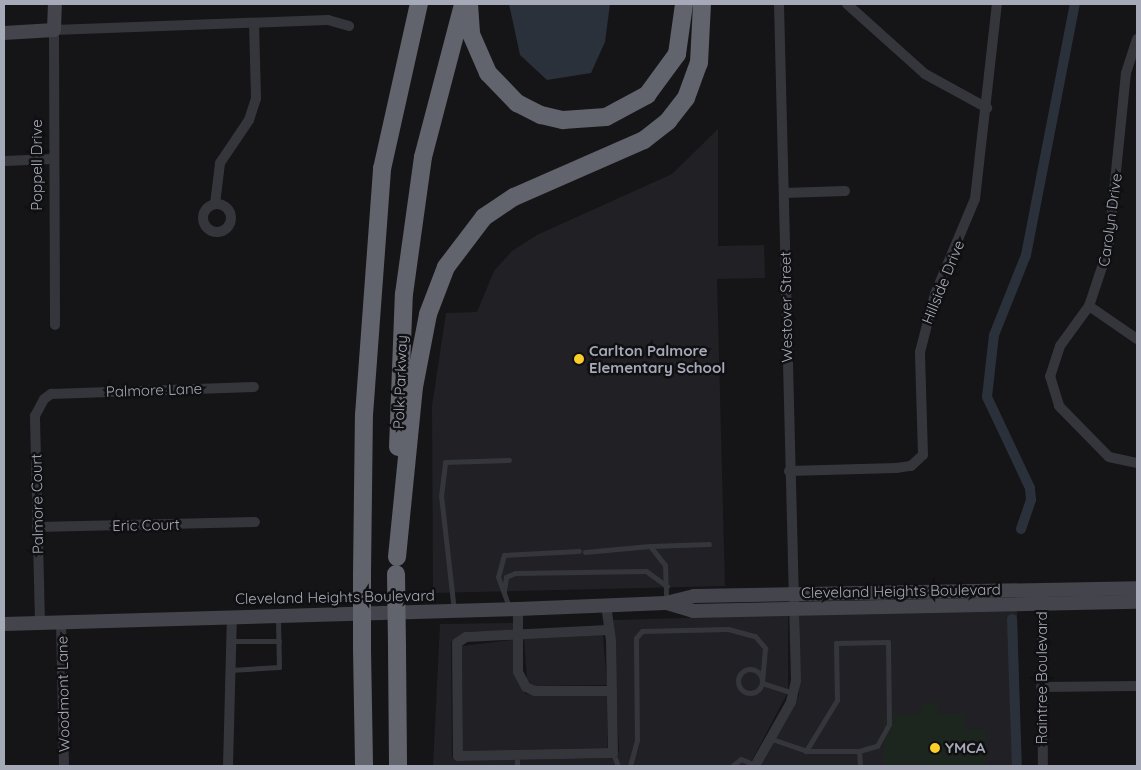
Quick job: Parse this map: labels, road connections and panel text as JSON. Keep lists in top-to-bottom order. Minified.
{"streets":{"highway":["Polk Parkway"],"street":["Poppell Drive","Carolyn Drive","Hillside Drive","Westover Street","Palmore Lane","Palmore Court","Eric Court","Cleveland Heights Boulevard","Raintree Boulevard","Woodmont Lane"]},"crossings":[["Hillside Drive","Westover Street"],["Westover Street","Cleveland Heights Boulevard"],["Palmore Lane","Palmore Court"],["Palmore Court","Eric Court"],["Palmore Court","Cleveland Heights Boulevard"],["Cleveland Heights Boulevard","Raintree Boulevard"],["Cleveland Heights Boulevard","Woodmont Lane"]],"places":["Carlton Palmore Elementary School","YMCA"]}
